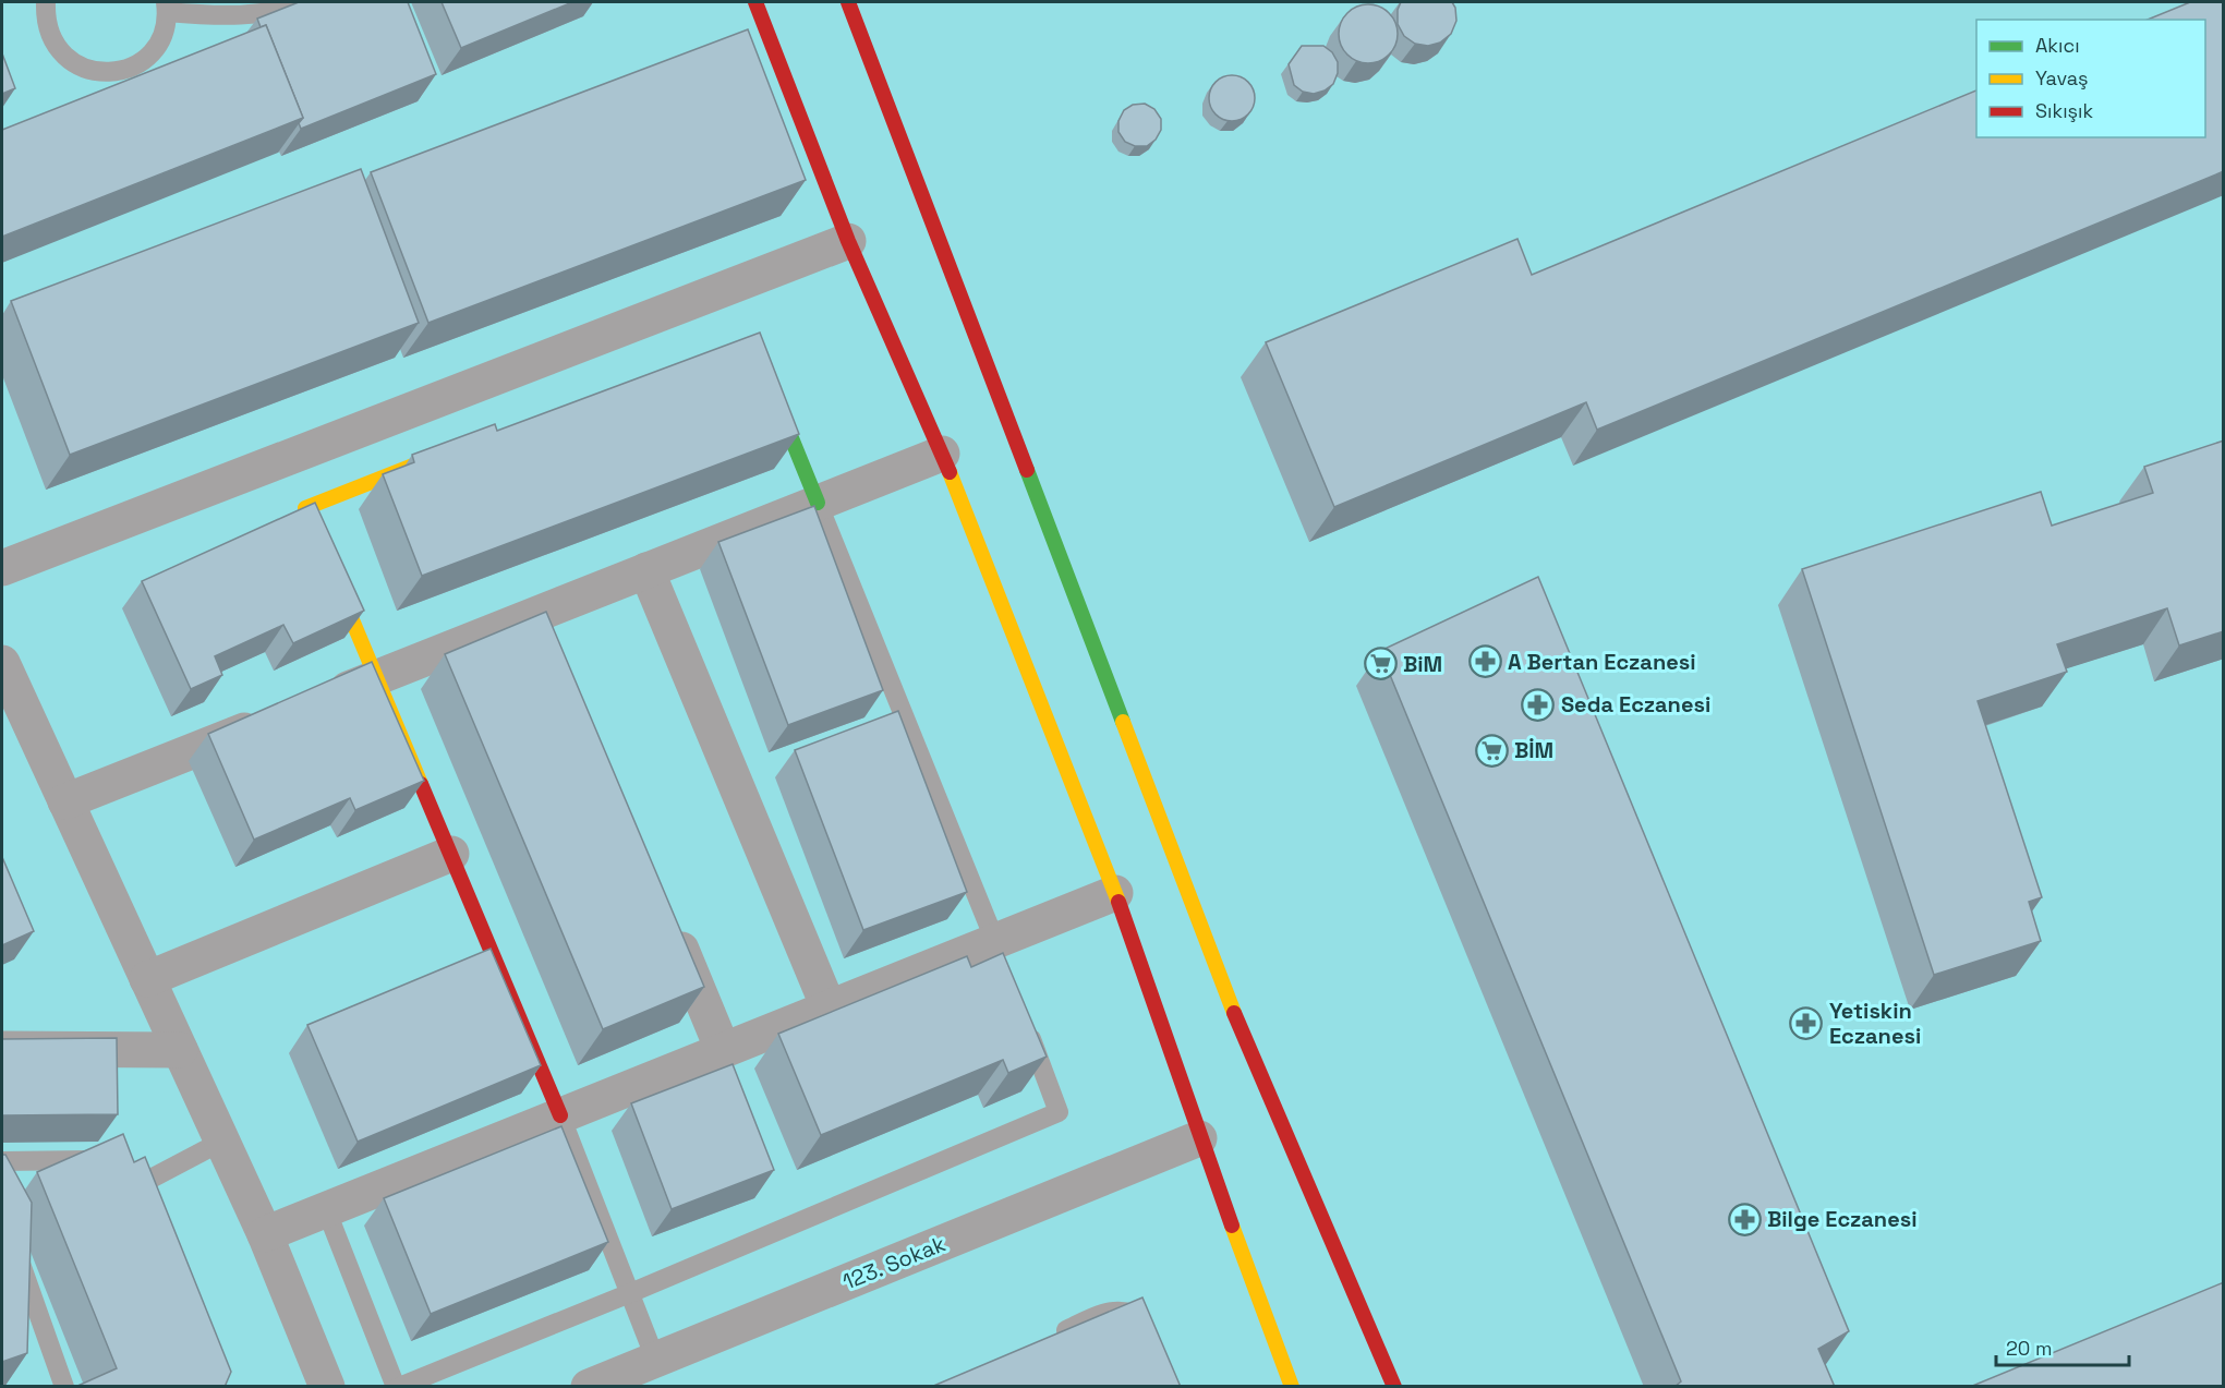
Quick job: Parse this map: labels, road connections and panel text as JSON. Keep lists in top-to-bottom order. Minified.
{"streets":{"street":["123. Sokak"]},"places":{"pharmacy":["A Bertan Eczanesi","Seda Eczanesi","Yetiskin Eczanesi","Bilge Eczanesi"],"supermarket":["BiM","BİM"]},"legend":["Akıcı","Yavaş","Sıkışık"],"scale_bar":"20 m"}
